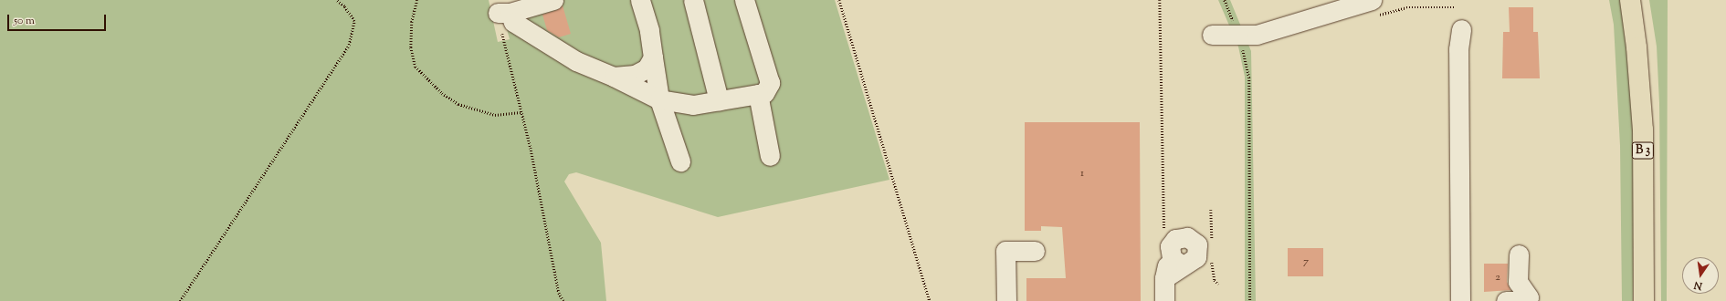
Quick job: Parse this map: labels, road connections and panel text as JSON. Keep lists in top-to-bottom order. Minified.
{"streets":{"main road":["B 3"]},"house_numbers":["1","7","2"],"scale_bar":"50 m","north":"bottom"}
